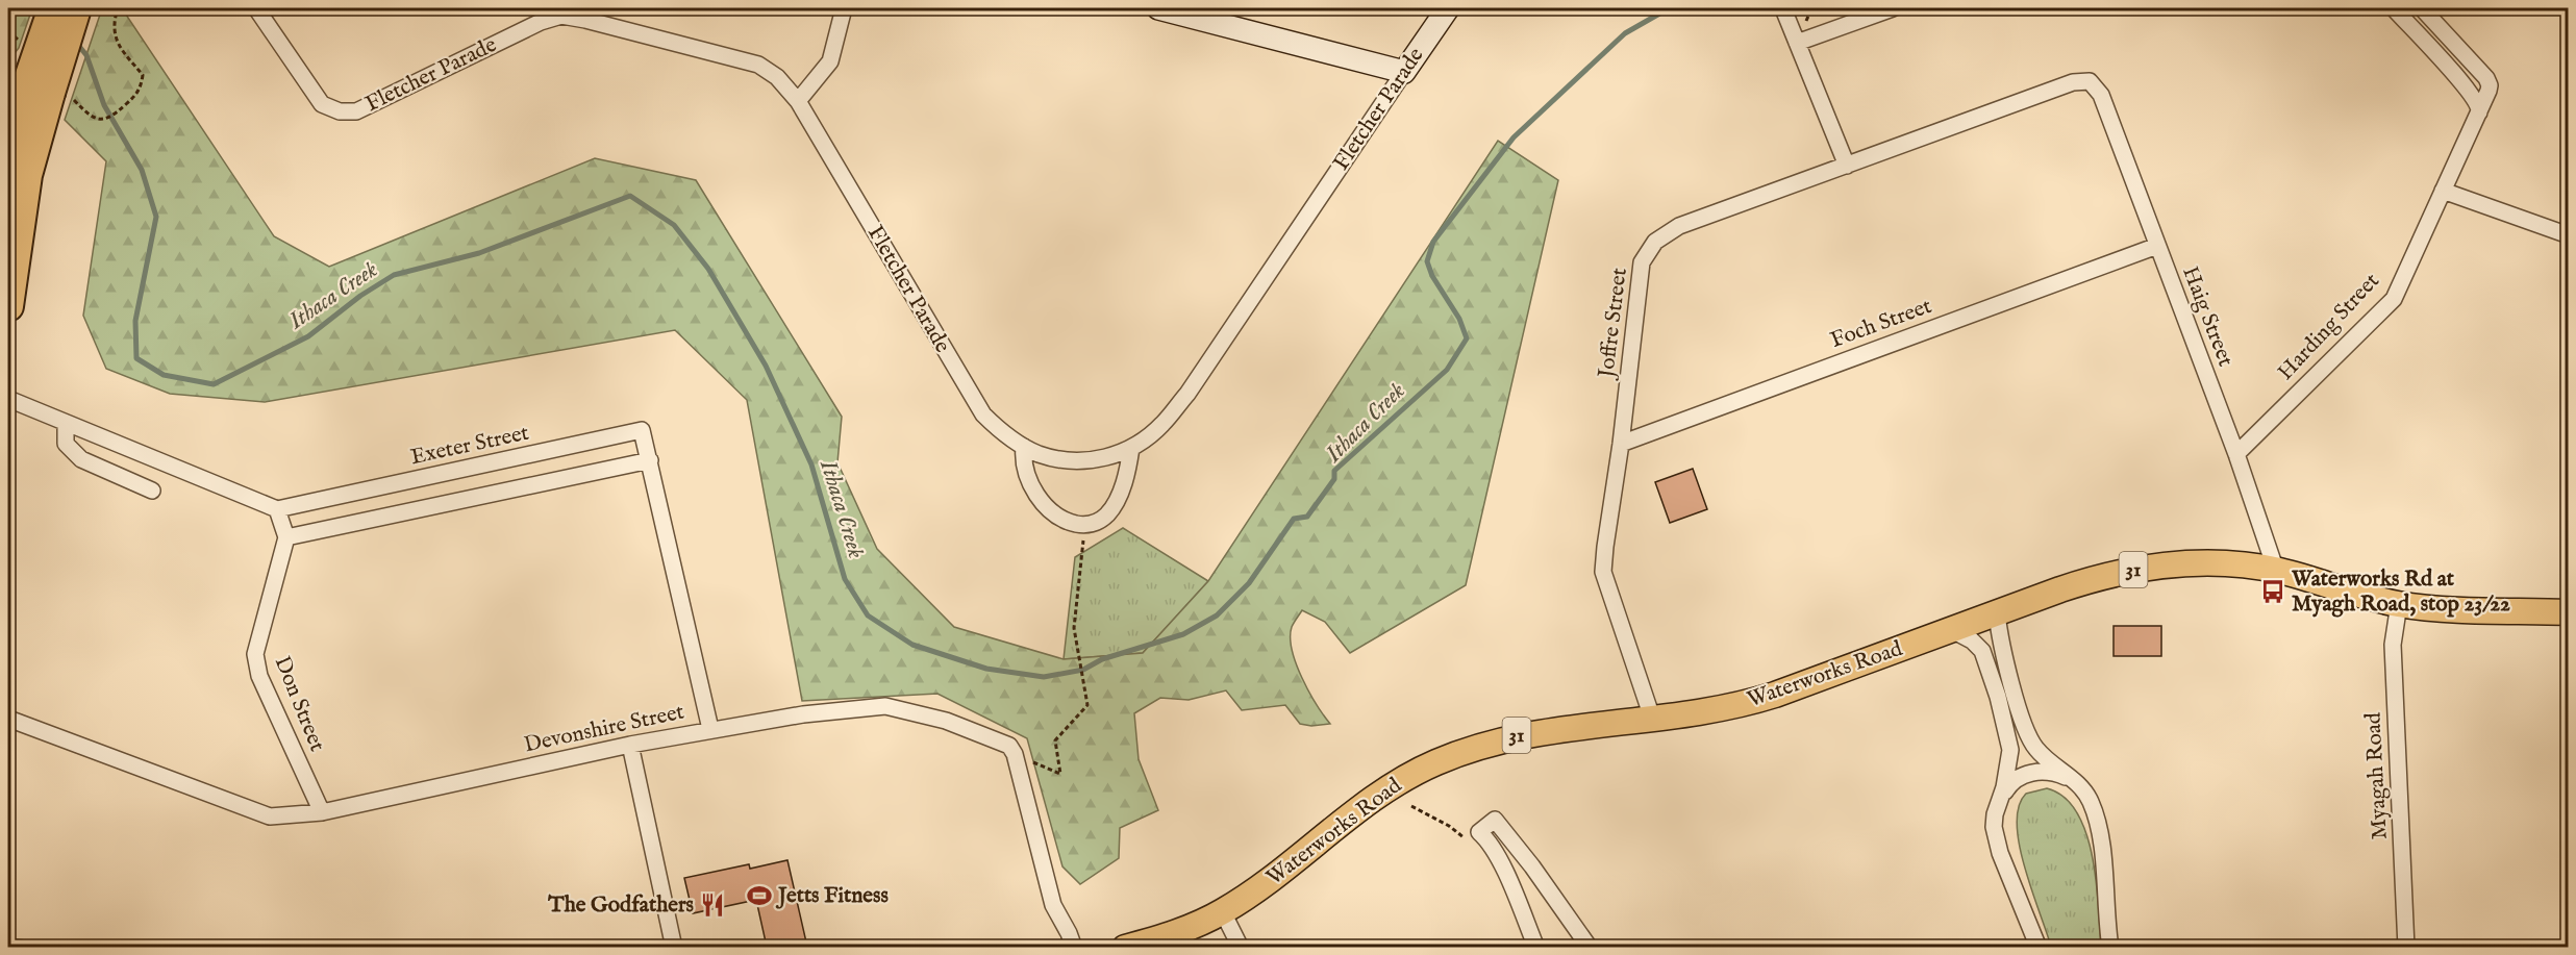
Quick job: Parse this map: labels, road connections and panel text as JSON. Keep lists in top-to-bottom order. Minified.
{"streets":{"main road":["31","Waterworks Road"],"street":["Fletcher Parade","Haig Street","Joffre Street","Foch Street","Harding Street","Exeter Street","Don Street","Devonshire Street","Myagah Road"]},"crossings":[["Haig Street","Joffre Street"],["Haig Street","Foch Street"],["Haig Street","Harding Street"],["Haig Street","Waterworks Road"],["Joffre Street","Foch Street"],["Joffre Street","Waterworks Road"],["Exeter Street","Devonshire Street"],["Waterworks Road","Myagah Road"],["Don Street","Devonshire Street"]],"water":["Ithaca Creek"],"places":{"bus stop":["Waterworks Rd at Myagh Road, stop 23/22"],"sports":["Jetts Fitness"],"restaurant":["The Godfathers"]}}
